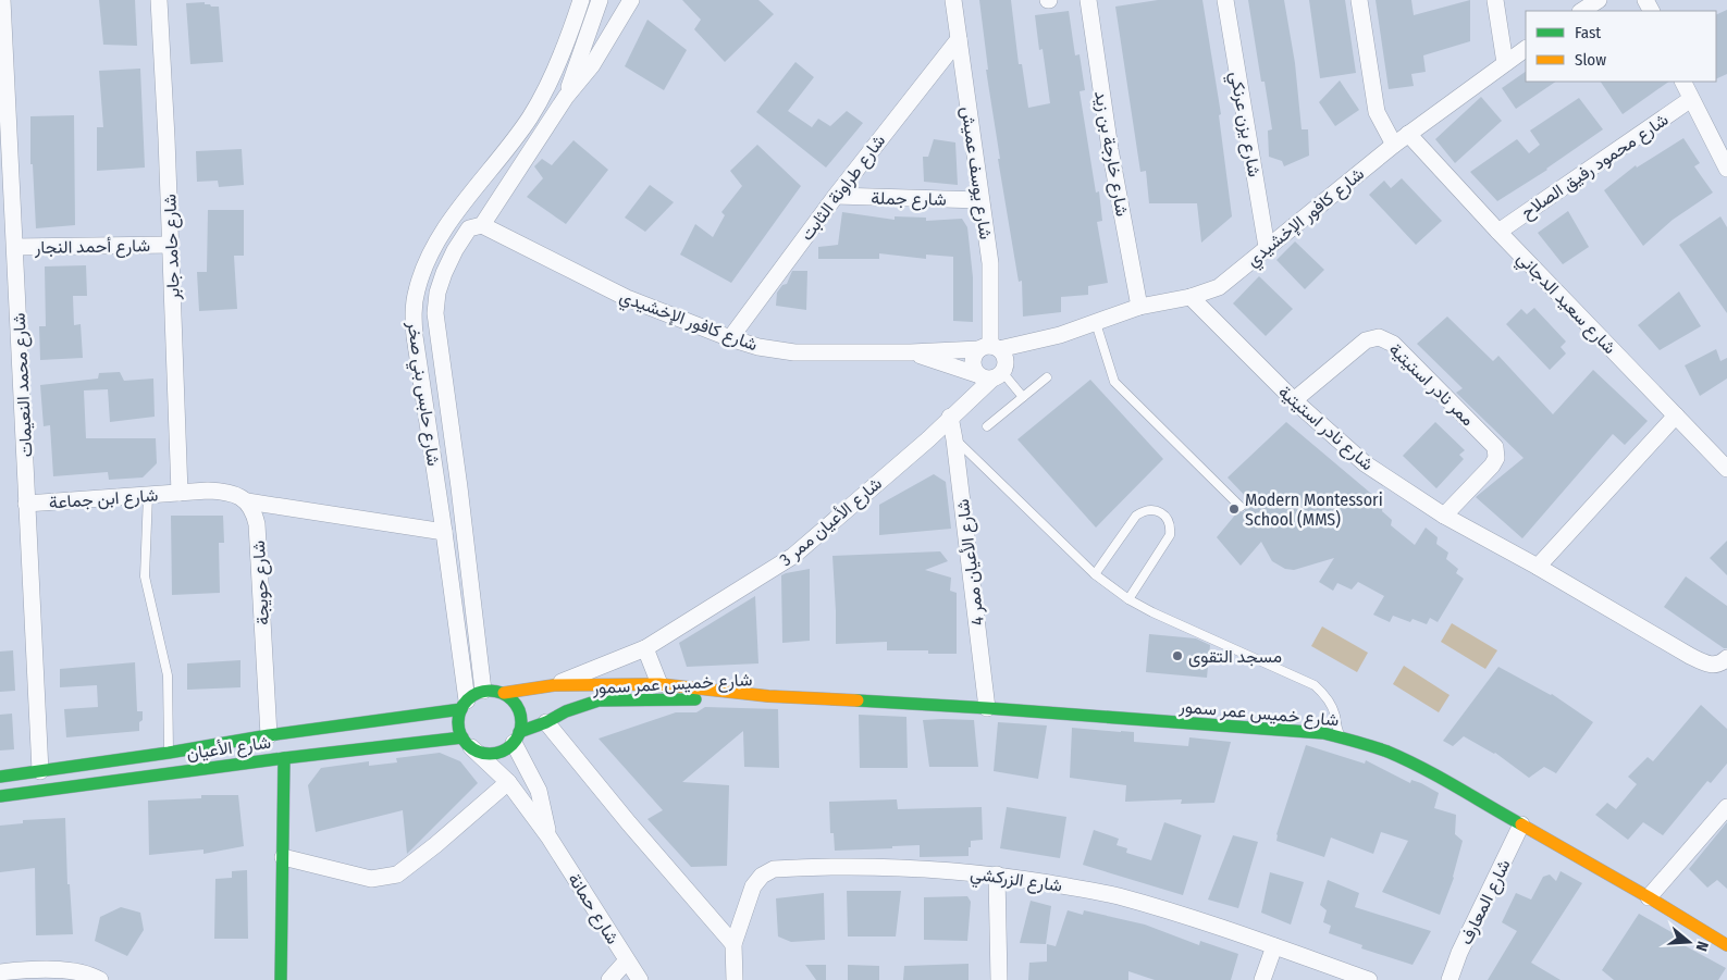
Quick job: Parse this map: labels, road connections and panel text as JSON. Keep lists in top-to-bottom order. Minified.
{"streets":{"street":["شارع يزن عرنكي","شارع خارجة بن زيد","شارع محمود رفيق الصلاح","شارع يوسف عميش","شارع طراونة الثابت","شارع جملة","شارع كافور الإخشيدي","شارع أحمد النجار","شارع حامد جابر","شارع سعيد الدجاني","ممر نادر استيتية","شارع محمد النعيمات","شارع حابس بني صخر","شارع نادر استيتية","شارع ابن جماعة","شارع الأعيان ممر 3","شارع الأعيان ممر 4","شارع حويجة","شارع خميس عمر سمور","شارع الأعيان","شارع الزركشي","شارع المعارف","شارع حمانة"]},"crossings":[["شارع يزن عرنكي","شارع كافور الإخشيدي"],["شارع خارجة بن زيد","شارع كافور الإخشيدي"],["شارع محمود رفيق الصلاح","شارع سعيد الدجاني"],["شارع يوسف عميش","شارع طراونة الثابت"],["شارع يوسف عميش","شارع جملة"],["شارع يوسف عميش","شارع كافور الإخشيدي"],["شارع يوسف عميش","شارع الأعيان ممر 3"],["شارع طراونة الثابت","شارع جملة"],["شارع طراونة الثابت","شارع كافور الإخشيدي"],["شارع كافور الإخشيدي","شارع سعيد الدجاني"],["شارع كافور الإخشيدي","شارع حابس بني صخر"],["شارع كافور الإخشيدي","شارع نادر استيتية"],["شارع كافور الإخشيدي","شارع الأعيان ممر 3"],["شارع أحمد النجار","شارع حامد جابر"],["شارع أحمد النجار","شارع محمد النعيمات"],["شارع حامد جابر","شارع ابن جماعة"],["ممر نادر استيتية","شارع نادر استيتية"],["شارع محمد النعيمات","شارع ابن جماعة"],["شارع محمد النعيمات","شارع الأعيان"],["شارع حابس بني صخر","شارع خميس عمر سمور"],["شارع حابس بني صخر","شارع الأعيان"],["شارع حابس بني صخر","شارع حمانة"],["شارع الأعيان ممر 3","شارع الأعيان ممر 4"],["شارع الأعيان ممر 3","شارع خميس عمر سمور"],["شارع الأعيان ممر 4","شارع خميس عمر سمور"],["شارع حويجة","شارع الأعيان"],["شارع خميس عمر سمور","شارع الأعيان"],["شارع خميس عمر سمور","شارع المعارف"],["شارع خميس عمر سمور","شارع حمانة"],["شارع الأعيان","شارع حمانة"]],"places":["Modern Montessori School (MMS)","مسجد التقوى"],"legend":["Fast","Slow"],"north":"right"}
